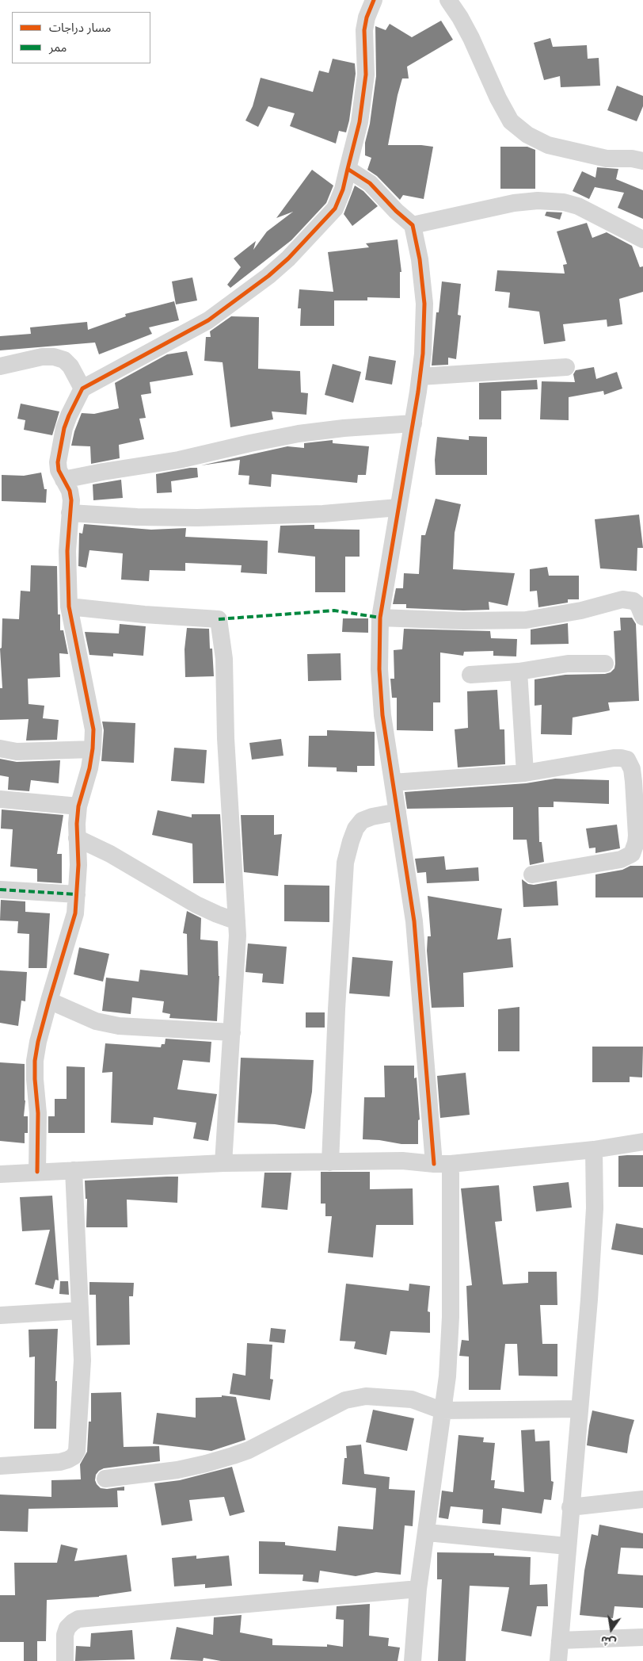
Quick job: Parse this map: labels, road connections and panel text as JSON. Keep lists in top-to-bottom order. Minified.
{"legend":["مسار دراجات","ممر"],"north":"bottom"}
